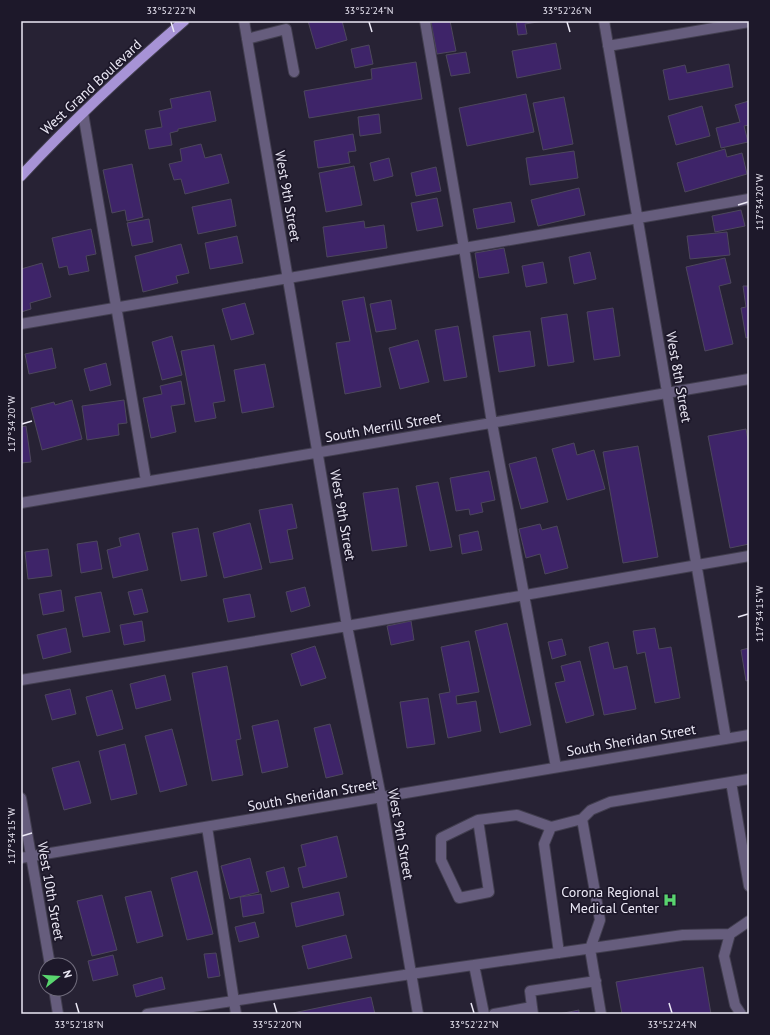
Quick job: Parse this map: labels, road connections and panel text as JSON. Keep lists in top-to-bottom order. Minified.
{"streets":{"main road":["West Grand Boulevard"],"street":["West 9th Street","West 8th Street","South Merrill Street","South Sheridan Street","West 10th Street"]},"crossings":[["West 9th Street","South Merrill Street"],["West 9th Street","South Sheridan Street"],["West 8th Street","South Merrill Street"],["West 8th Street","South Sheridan Street"],["South Sheridan Street","West 10th Street"]],"places":{"hospital":["Corona Regional Medical Center"]},"north":"right","coordinates":["33°52'22\"N","33°52'24\"N","33°52'26\"N","117°34'20\"W","117°34'15\"W","33°52'18\"N","33°52'20\"N"]}
